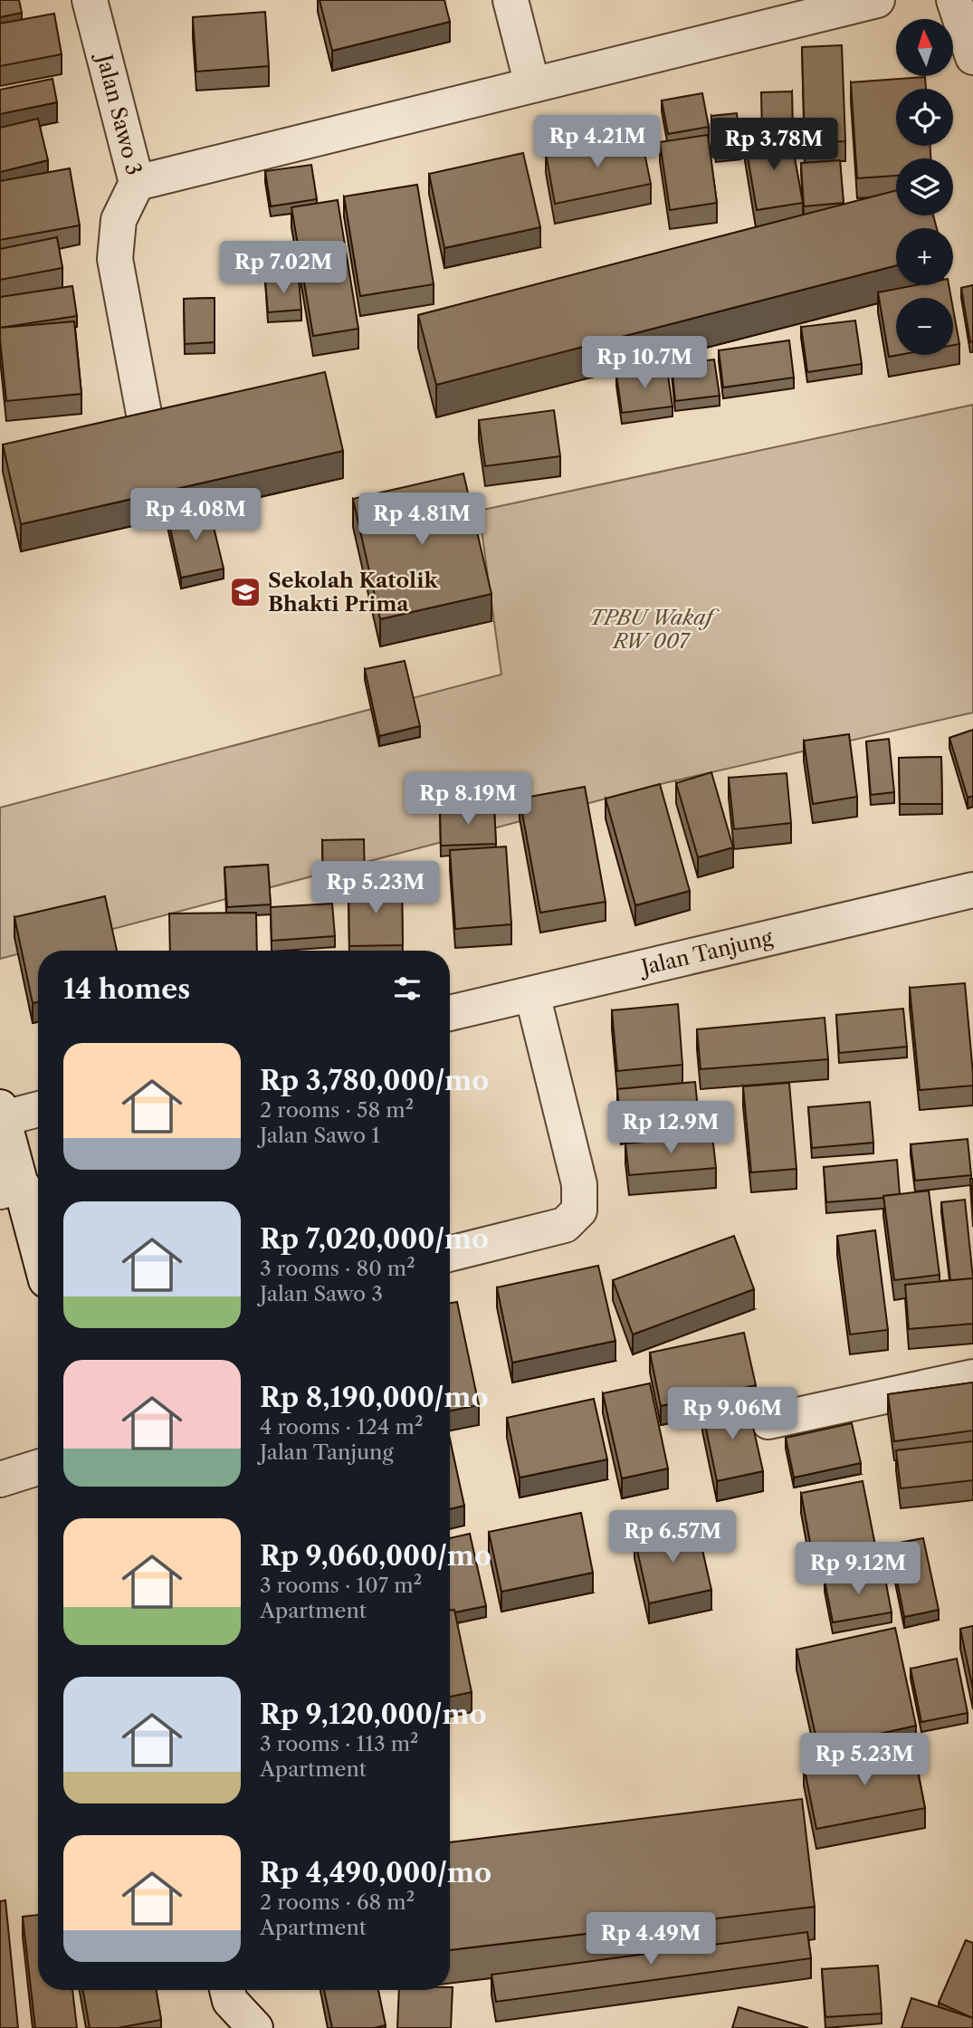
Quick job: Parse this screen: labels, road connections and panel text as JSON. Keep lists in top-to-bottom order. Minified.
{"streets":{"street":["Jalan Sawo 3","Jalan Tanjung"]},"parks":["TPBU Wakaf RW 007"],"places":{"school or university":["Sekolah Katolik Bhakti Prima"]},"north":"top","page":{"map_buttons":["+","−"],"price":["Rp 4.21M","Rp 3.78M","Rp 7.02M","Rp 10.7M","Rp 4.08M","Rp 4.81M","Rp 8.19M","Rp 5.23M","Rp 12.9M","Rp 9.06M","Rp 6.57M","Rp 9.12M","Rp 5.23M","Rp 4.49M"],"heading":"14 homes","list":[{"name":"Rp 3,780,000/mo","note":"2 rooms · 58 m² · Jalan Sawo 1"},{"name":"Rp 7,020,000/mo","note":"3 rooms · 80 m² · Jalan Sawo 3"},{"name":"Rp 8,190,000/mo","note":"4 rooms · 124 m² · Jalan Tanjung"},{"name":"Rp 9,060,000/mo","note":"3 rooms · 107 m² · Apartment"},{"name":"Rp 9,120,000/mo","note":"3 rooms · 113 m² · Apartment"},{"name":"Rp 4,490,000/mo","note":"2 rooms · 68 m² · Apartment"}]}}
